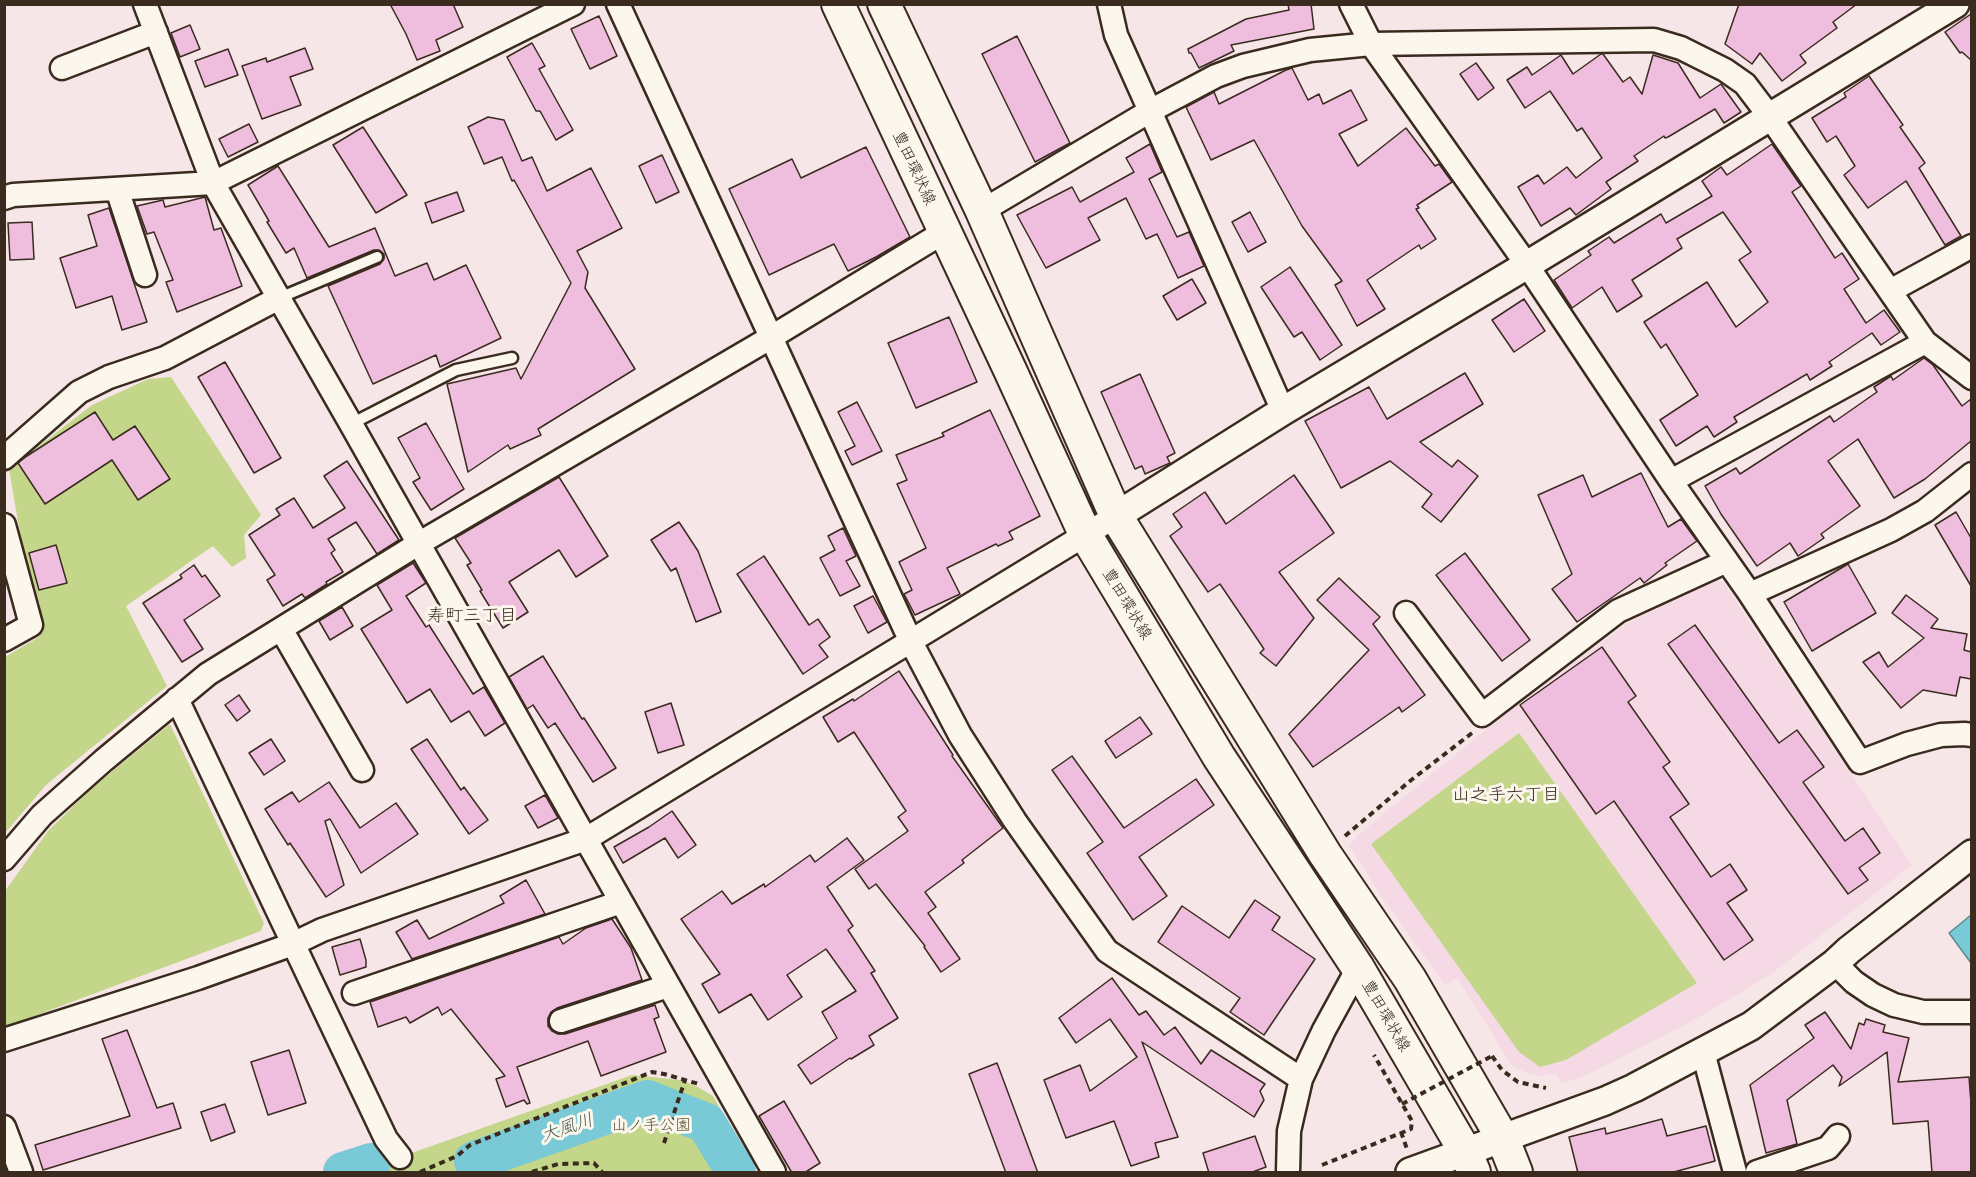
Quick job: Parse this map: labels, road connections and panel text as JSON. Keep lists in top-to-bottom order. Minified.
{"streets":{"main road":["豊田環状線"]},"districts":["寿町三丁目","山之手六丁目"],"water":["大風川"],"parks":["山ノ手公園"]}
